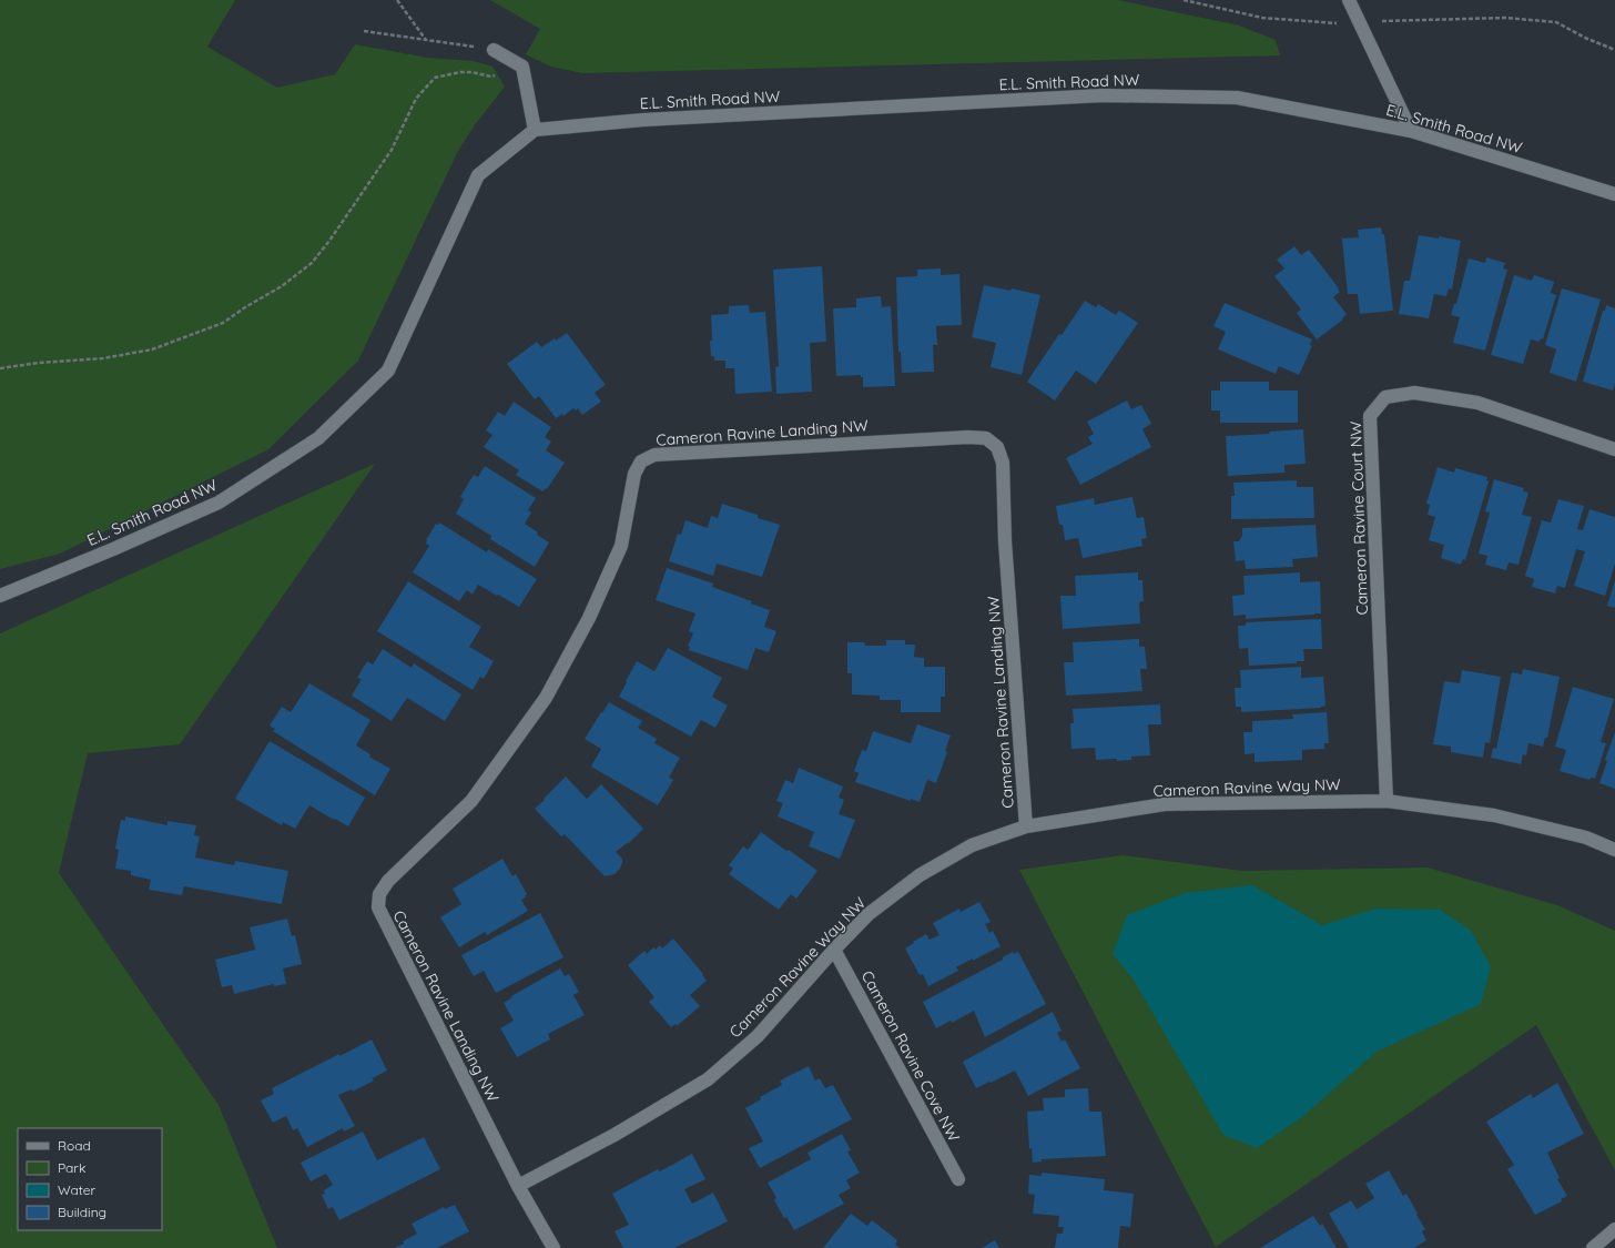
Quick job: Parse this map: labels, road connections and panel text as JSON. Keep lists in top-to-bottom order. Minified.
{"streets":{"street":["E.L. Smith Road NW","Cameron Ravine Landing NW","Cameron Ravine Court NW","Cameron Ravine Way NW","Cameron Ravine Cove NW"]},"crossings":[["Cameron Ravine Landing NW","Cameron Ravine Way NW"],["Cameron Ravine Court NW","Cameron Ravine Way NW"],["Cameron Ravine Way NW","Cameron Ravine Cove NW"]],"legend":["Road","Park","Water","Building"]}
